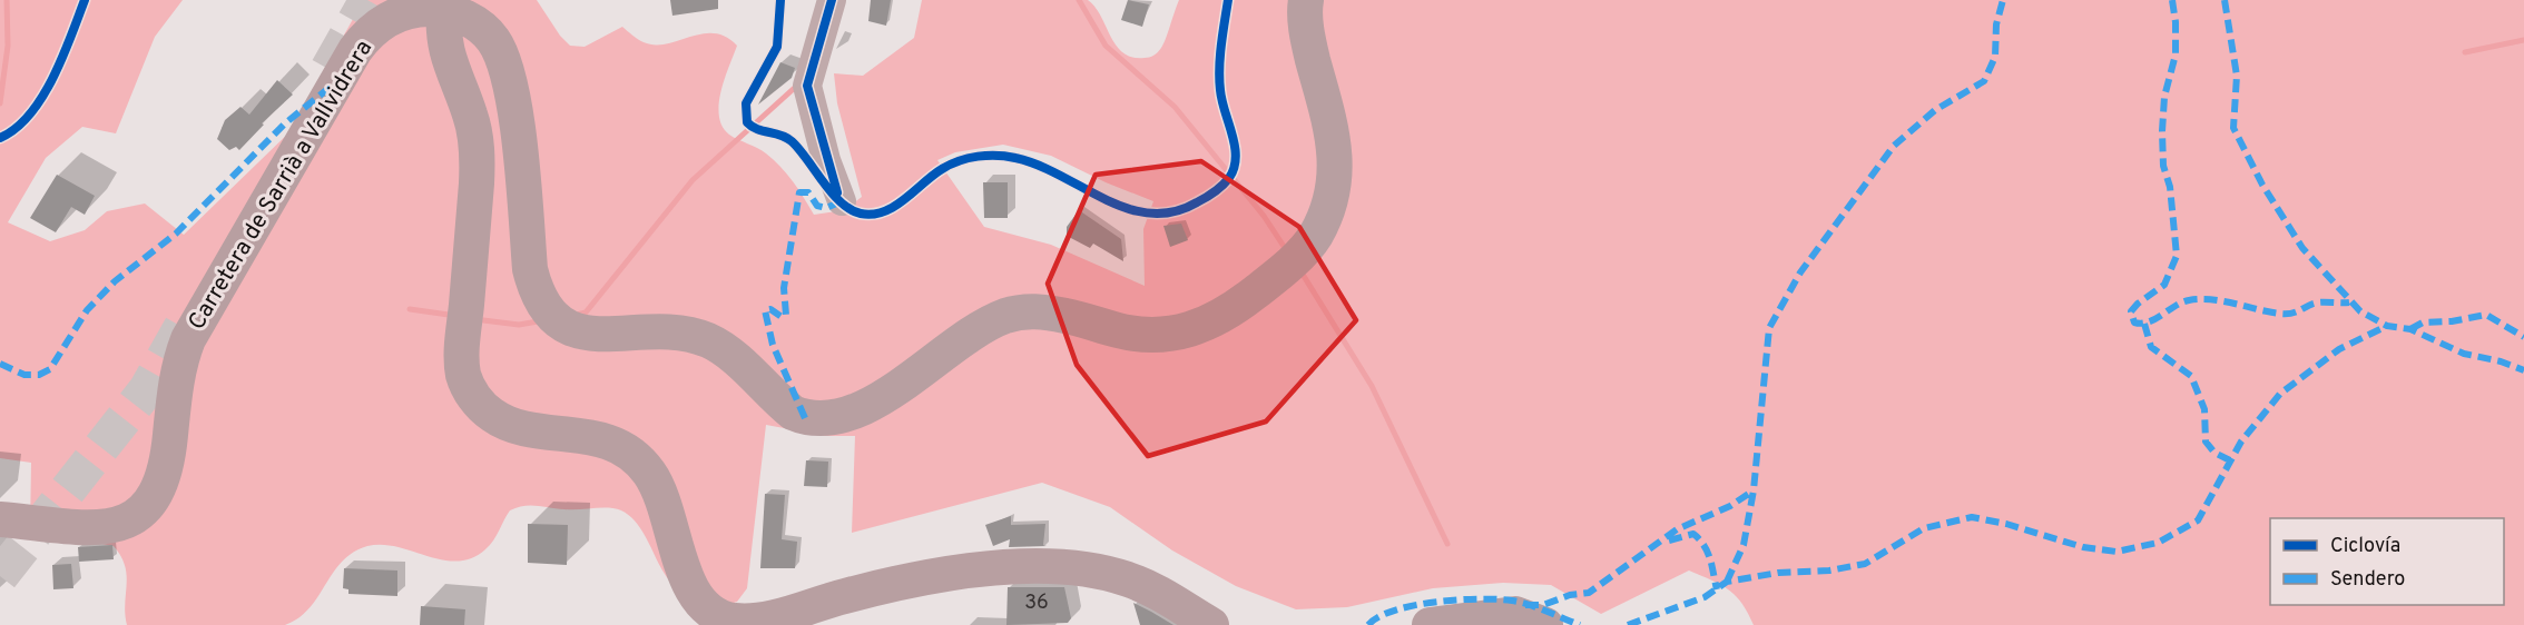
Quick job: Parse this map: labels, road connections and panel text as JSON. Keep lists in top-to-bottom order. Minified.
{"streets":{"main road":["Carretera de Sarrià a Vallvidrera"]},"house_numbers":["36"],"legend":["Ciclovía","Sendero"]}
